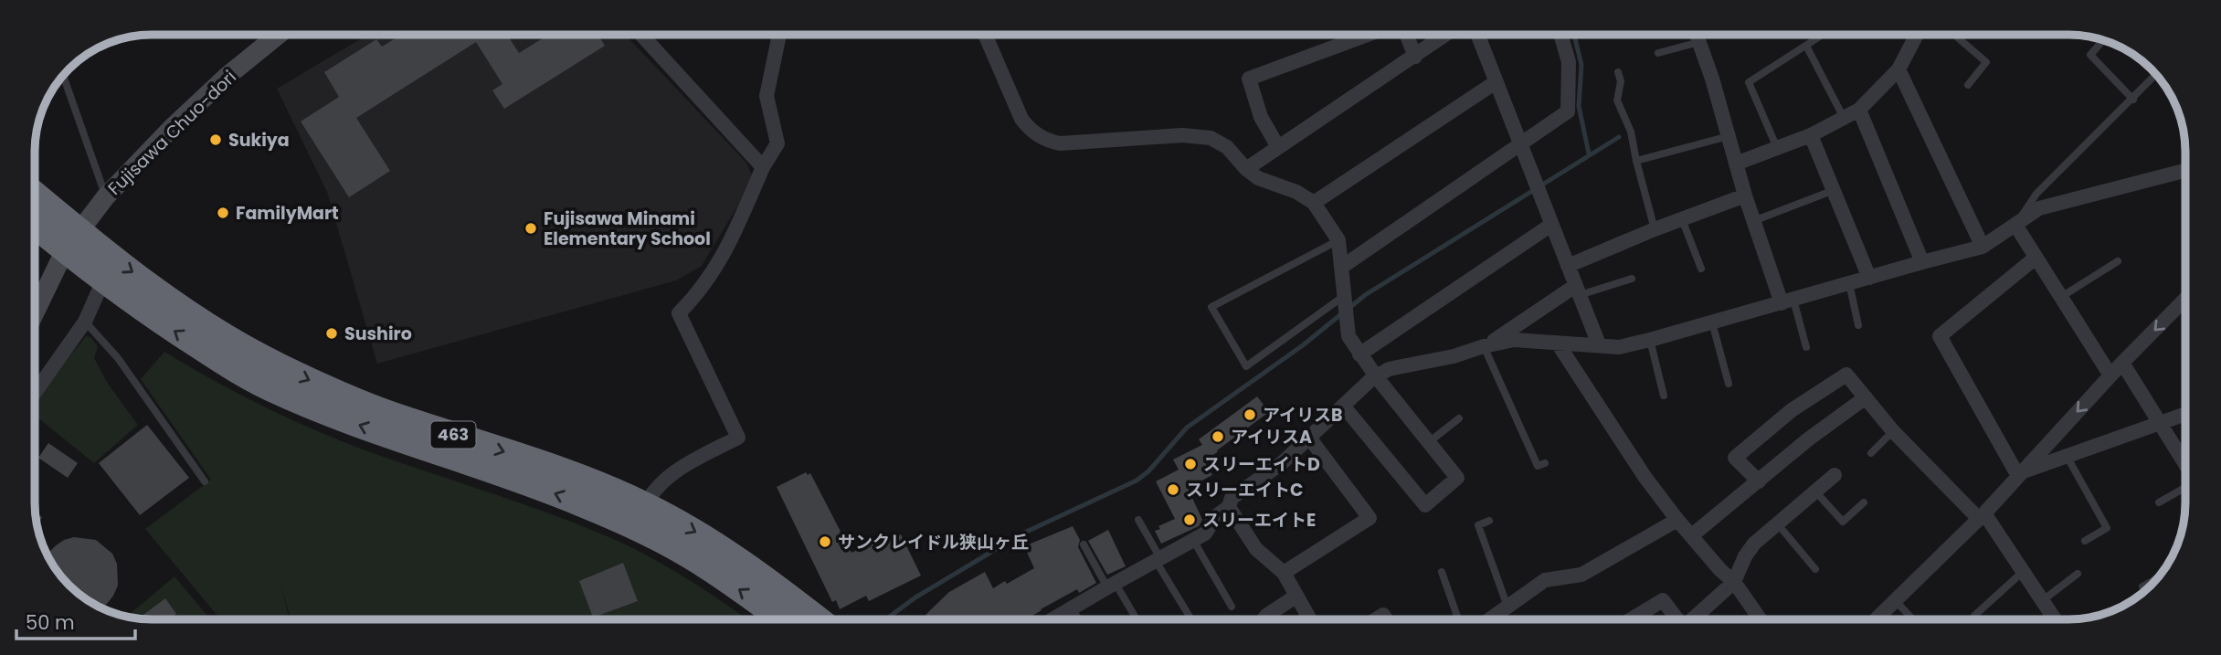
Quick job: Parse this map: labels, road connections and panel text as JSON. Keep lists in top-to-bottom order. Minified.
{"streets":{"highway":["463"],"street":["Fujisawa Chuo-dori"]},"crossings":[["Fujisawa Chuo-dori","463"]],"places":["Sukiya","FamilyMart","Fujisawa Minami Elementary School","Sushiro","アイリスB","アイリスA","スリーエイトD","スリーエイトC","スリーエイトE","サンクレイドル狭山ヶ丘"],"scale_bar":"50 m"}
